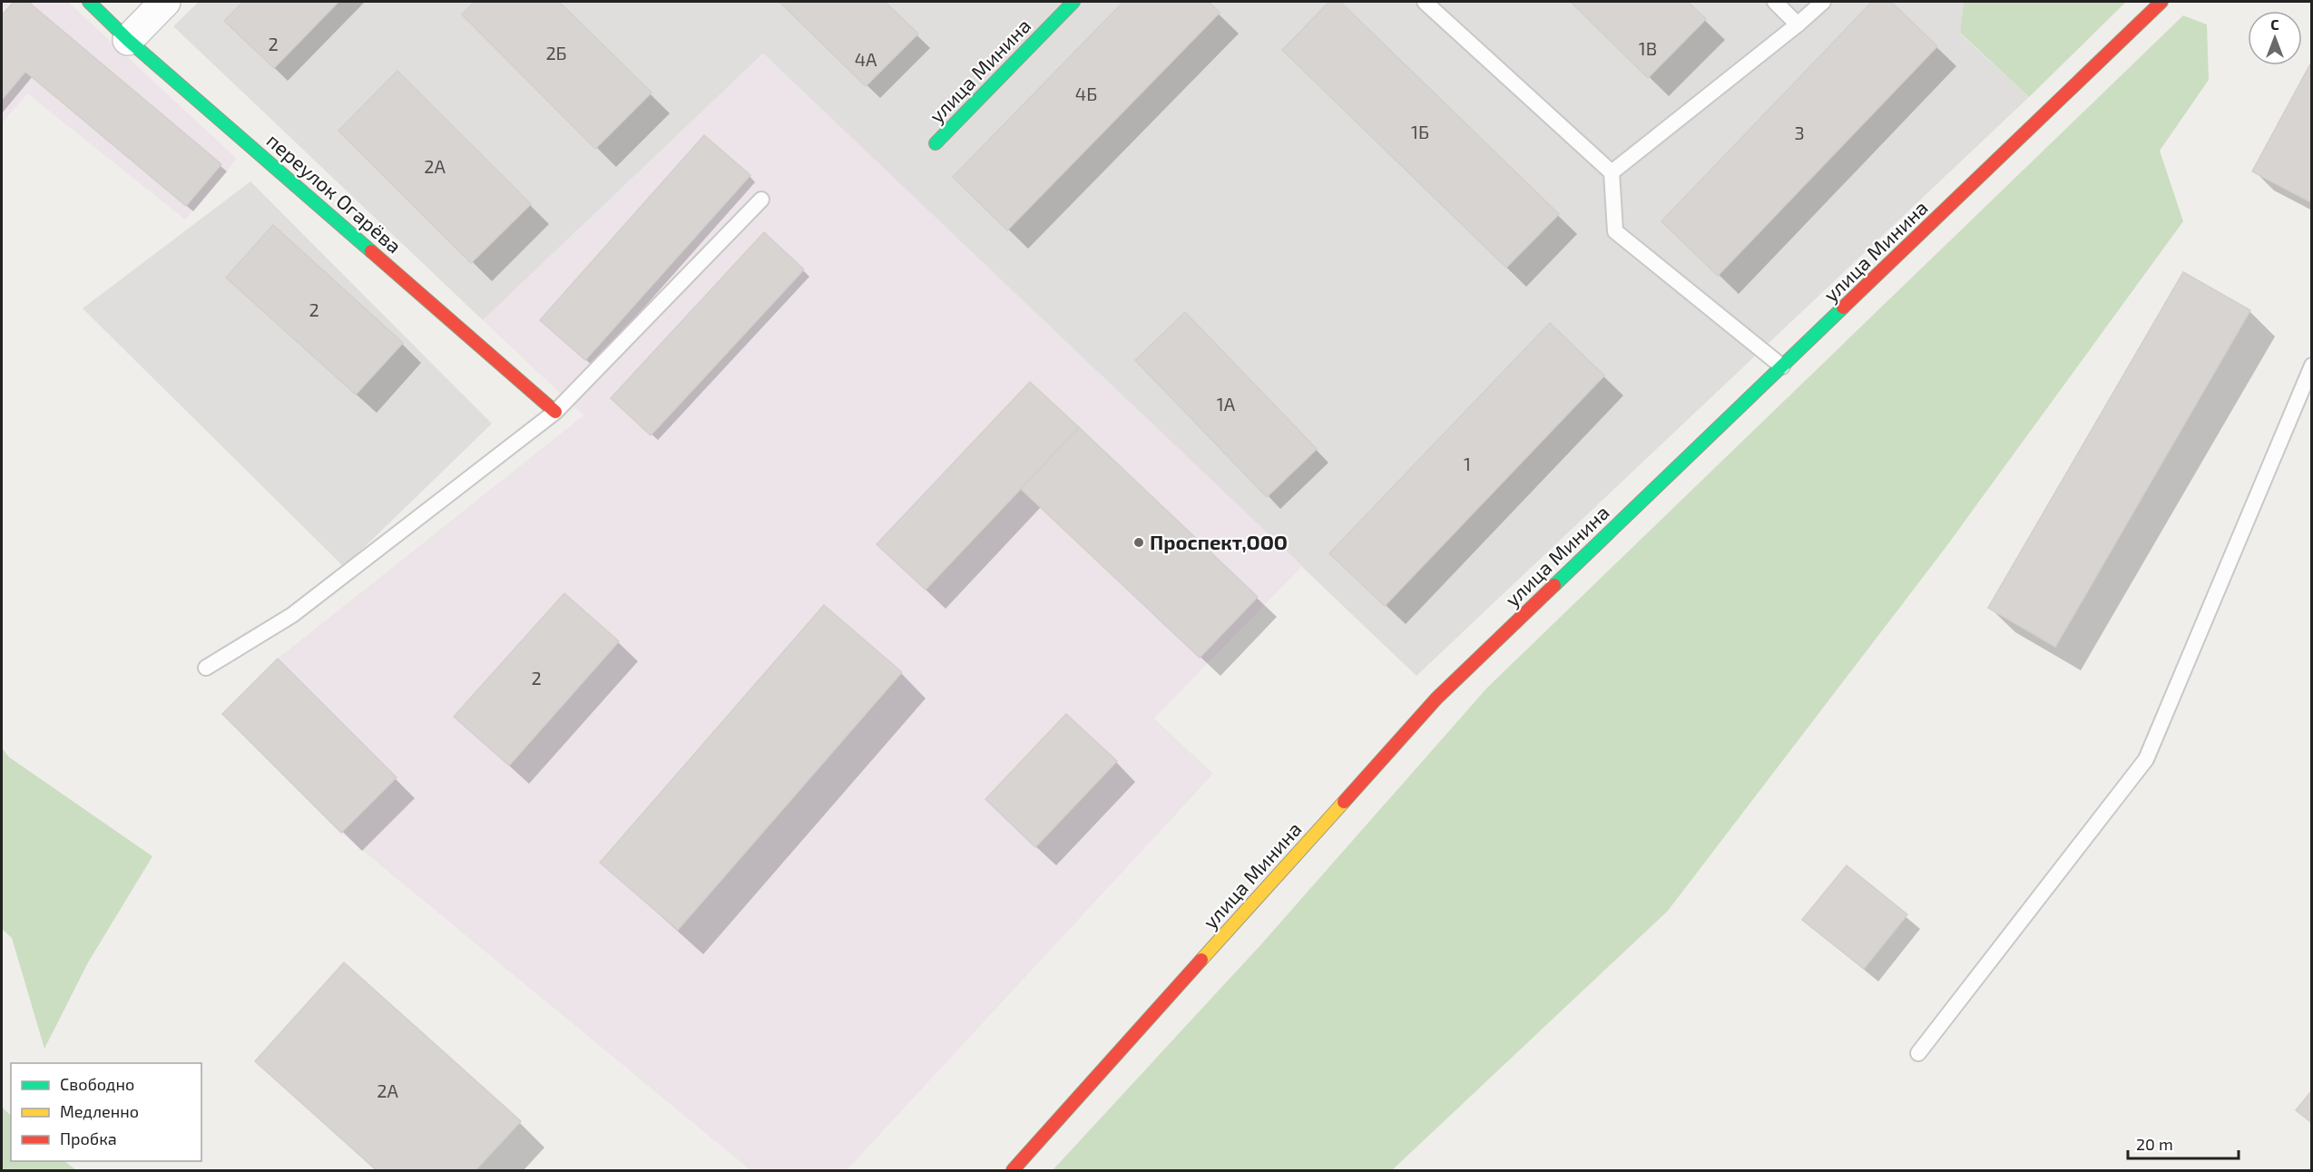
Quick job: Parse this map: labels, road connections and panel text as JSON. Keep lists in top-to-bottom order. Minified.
{"streets":{"street":["улица Минина","переулок Огарёва"]},"places":["Проспект,ООО"],"house_numbers":["2","1В","2Б","4А","4Б","1Б","3","2А","2","1А","1","2","2А"],"legend":["Свободно","Медленно","Пробка"],"scale_bar":"20 m","north":"top"}
